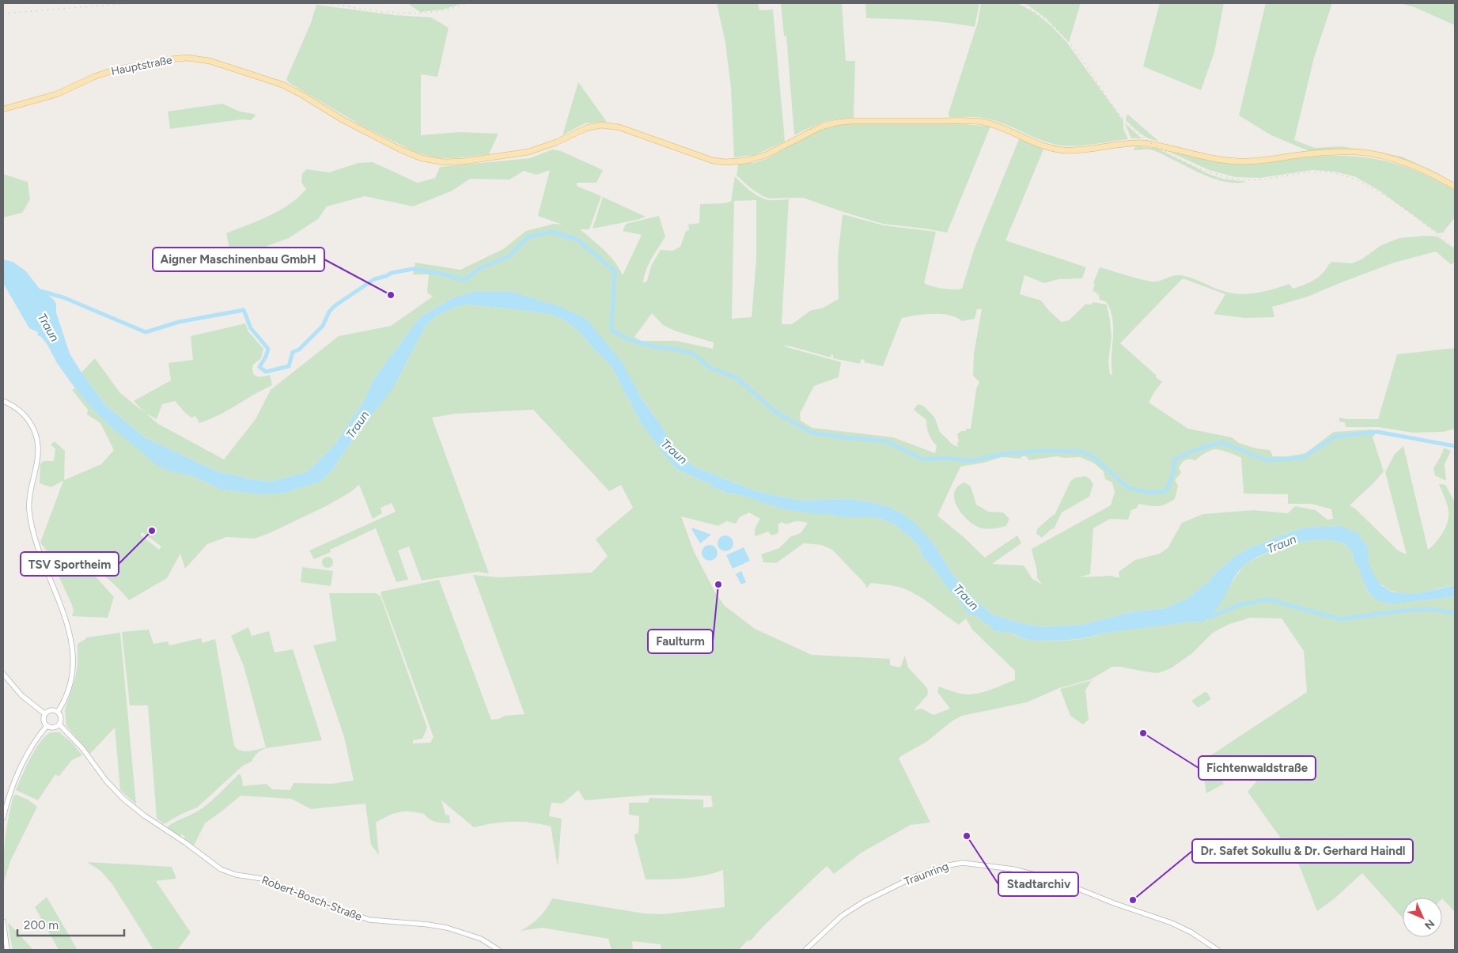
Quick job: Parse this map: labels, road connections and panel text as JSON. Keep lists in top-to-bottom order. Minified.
{"streets":{"main road":["Hauptstraße","Traunring","Robert-Bosch-Straße"]},"water":["Traun"],"places":["Aigner Maschinenbau GmbH","TSV Sportheim","Faulturm","Fichtenwaldstraße","Stadtarchiv","Dr. Safet Sokullu & Dr. Gerhard Haindl"],"scale_bar":"200 m","north":"bottom right"}
